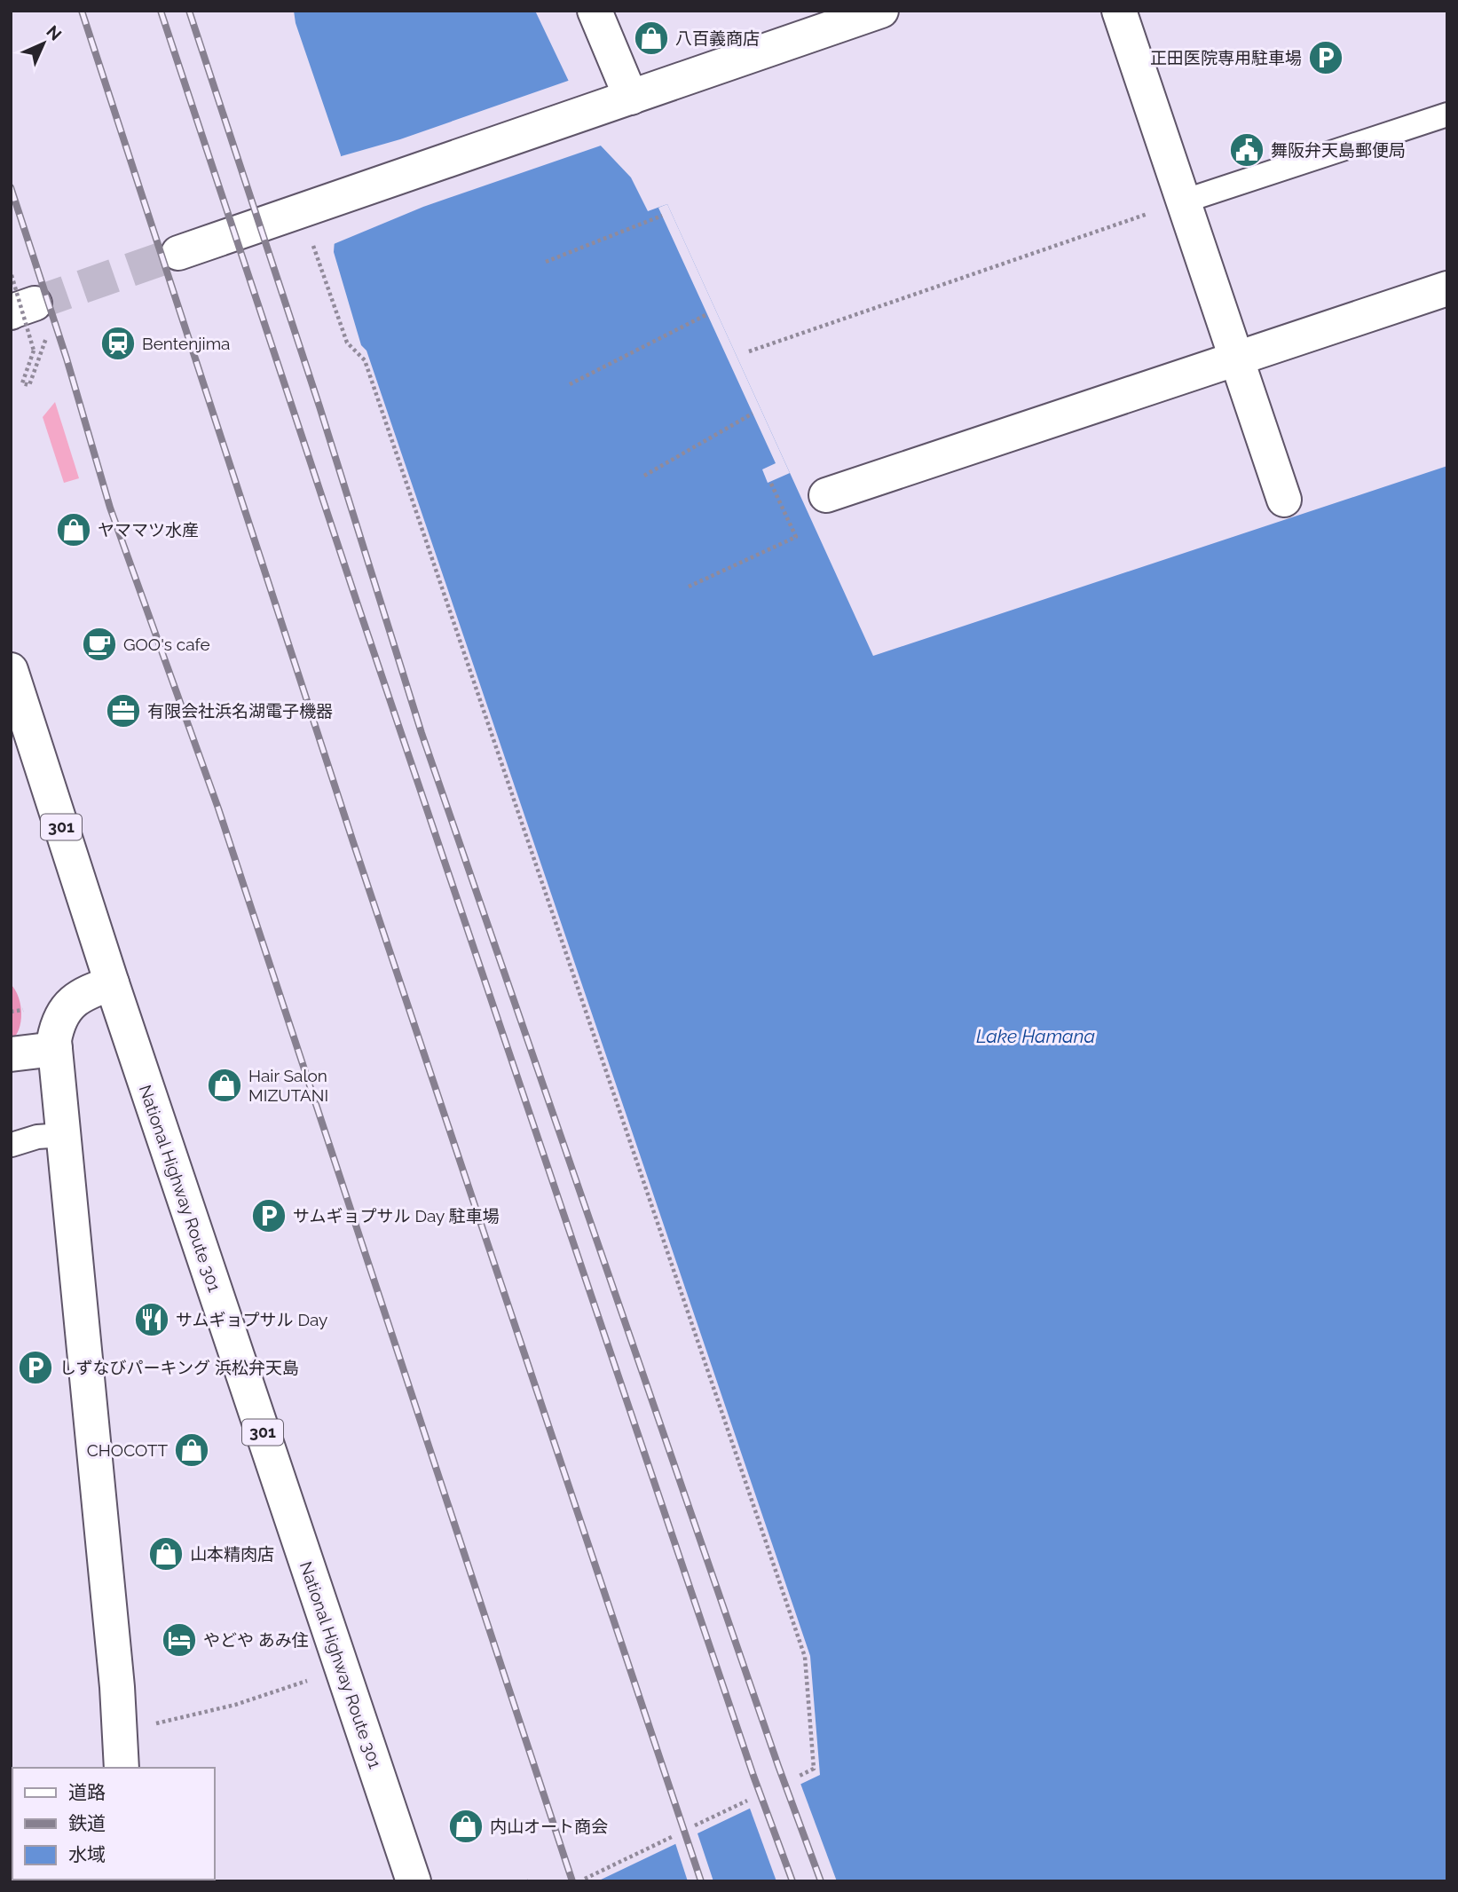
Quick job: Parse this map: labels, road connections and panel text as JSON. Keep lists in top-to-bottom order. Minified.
{"streets":{"main road":["301","National Highway Route 301"]},"water":["Lake Hamana"],"places":{"shop":["八百義商店","ヤママツ水産","Hair Salon MIZUTANI","CHOCOTT","山本精肉店","内山オート商会"],"parking":["正田医院専用駐車場","サムギョプサル Day 駐車場","しずなびパーキング 浜松弁天島"],"public building":["舞阪弁天島郵便局"],"station":["Bentenjima"],"cafe":["GOO's cafe"],"office":["有限会社浜名湖電子機器"],"restaurant":["サムギョプサル Day"],"hotel":["やどや あみ住"]},"legend":["道路","鉄道","水域"],"north":"top right"}
